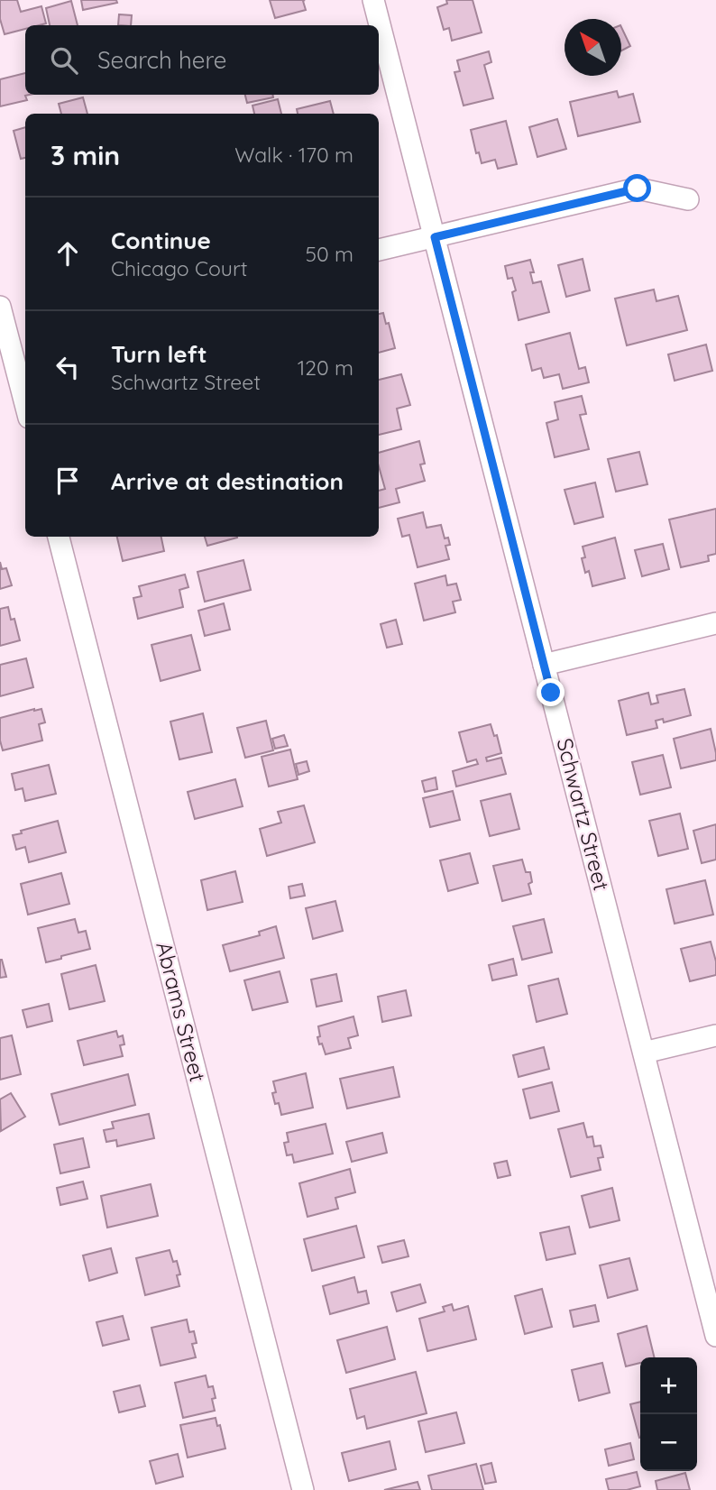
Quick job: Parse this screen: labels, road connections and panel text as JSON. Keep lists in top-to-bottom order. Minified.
{"streets":{"street":["Schwartz Street","Abrams Street"]},"north":"top left","page":{"search":"Search here","heading":["3 min","Walk · 170 m"],"list":[["Continue","Chicago Court","50 m"],["Turn left","Schwartz Street","120 m"],"Arrive at destination"],"map_buttons":["+","−"]}}
